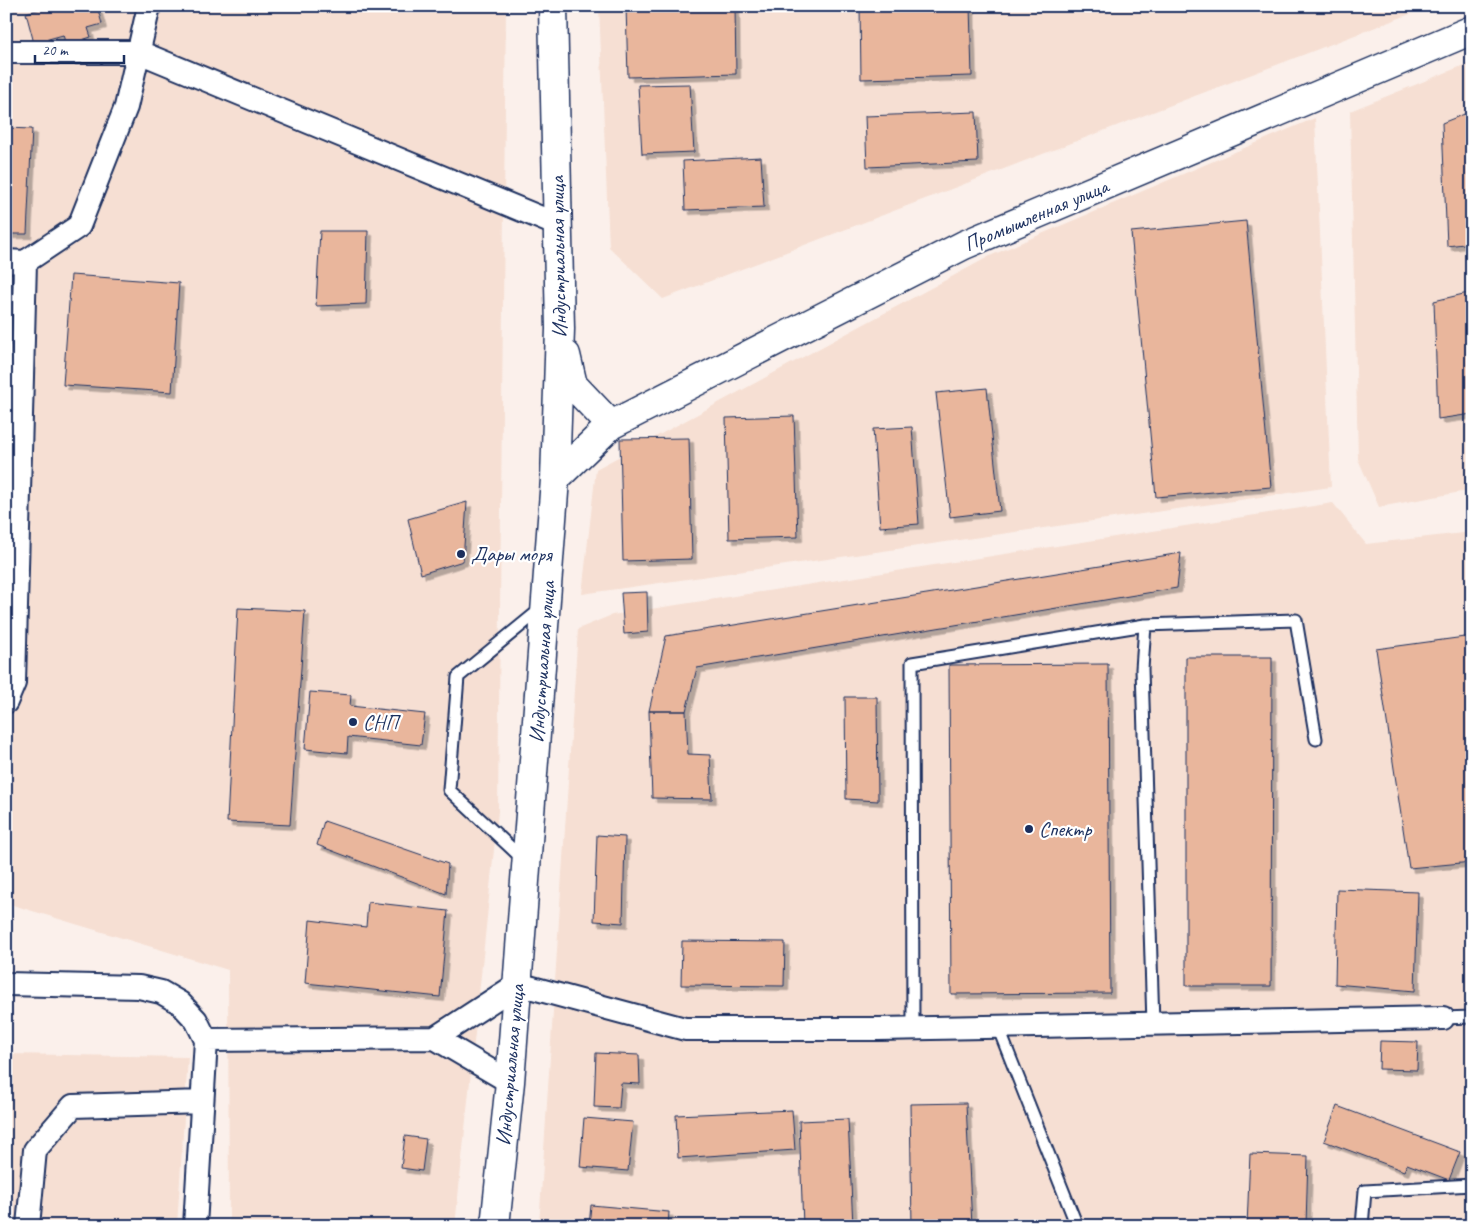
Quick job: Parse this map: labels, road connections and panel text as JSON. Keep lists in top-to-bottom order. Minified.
{"streets":{"main road":["Промышленная улица","Индустриальная улица"]},"crossings":[["Промышленная улица","Индустриальная улица"]],"places":["Дары моря","СНП","Спектр"],"scale_bar":"20 m"}
